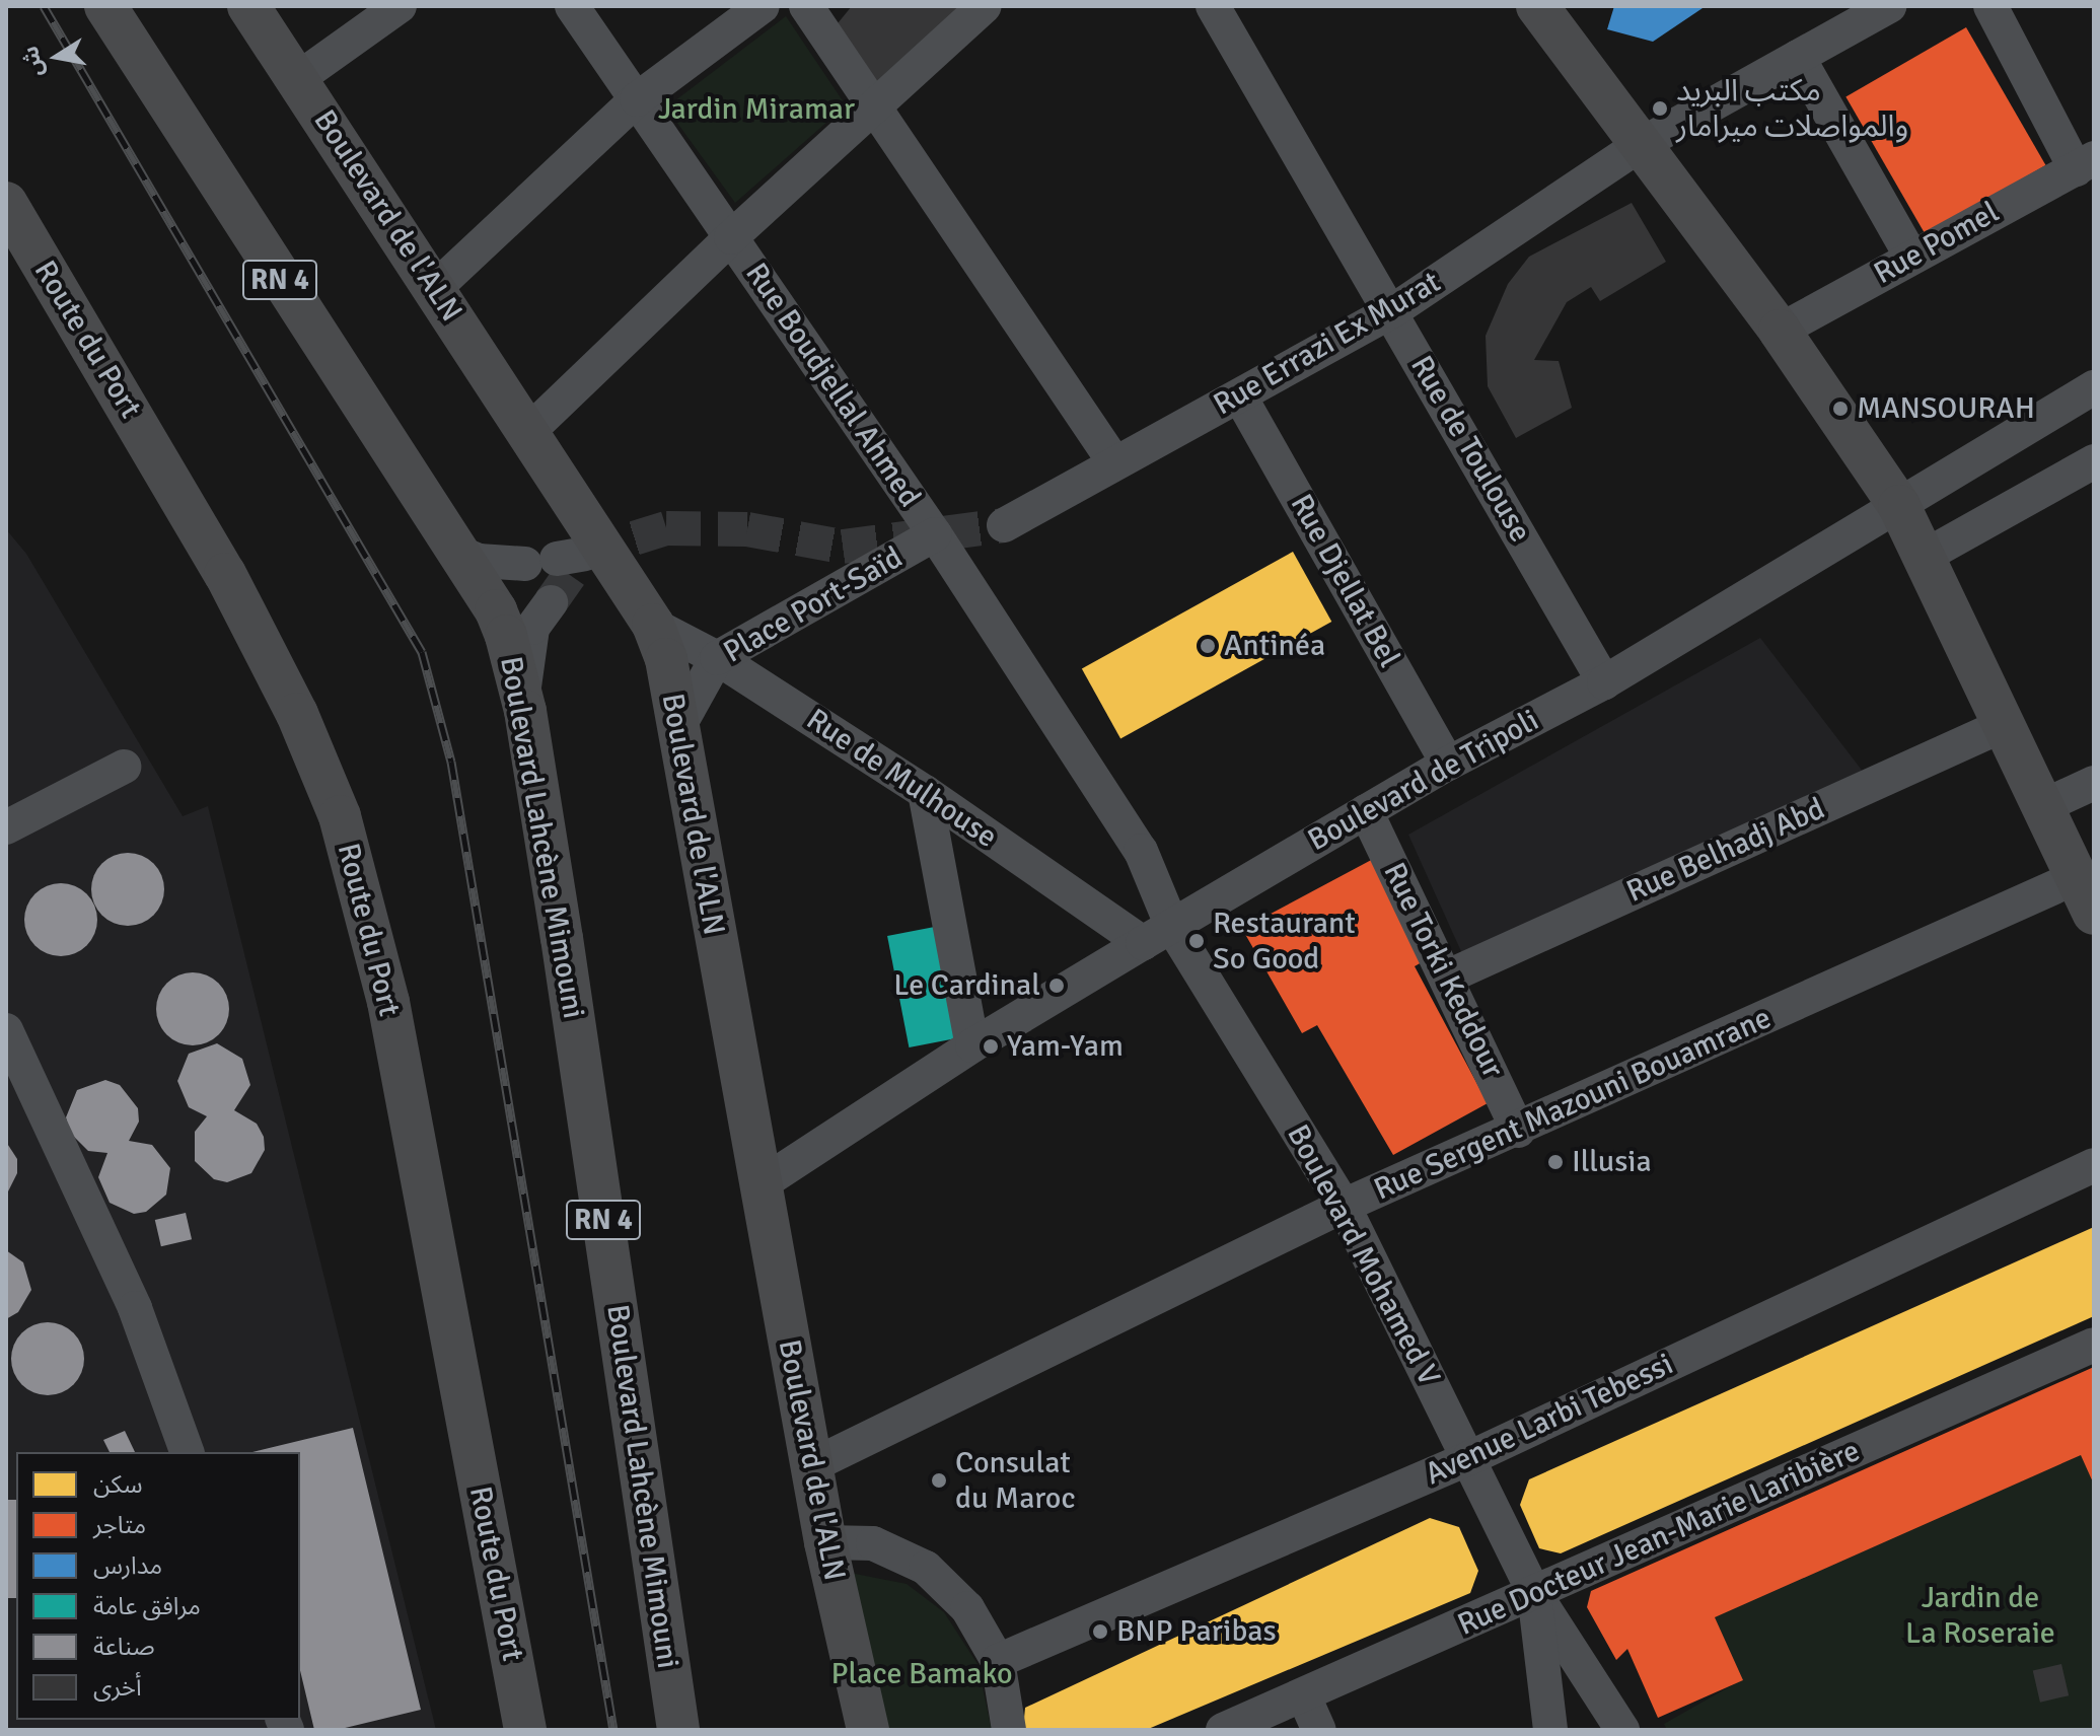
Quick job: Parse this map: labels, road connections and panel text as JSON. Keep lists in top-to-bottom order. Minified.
{"streets":{"main road":["Boulevard de l'ALN","RN 4","Route du Port","Boulevard Lahcène Mimouni"],"street":["Rue Pomel","Rue Errazi Ex Murat","Rue Boudjellal Ahmed","Rue de Toulouse","Rue Djellat Bel","Place Port-Saïd","Rue de Mulhouse","Boulevard de Tripoli","Rue Belhadj Abd","Rue Torki Keddour","Rue Sergent Mazouni Bouamrane","Boulevard Mohamed V","Avenue Larbi Tebessi","Rue Docteur Jean-Marie Laribière"]},"crossings":[["Boulevard de l'ALN","Place Port-Saïd"],["Boulevard de l'ALN","Rue de Mulhouse"],["Boulevard de l'ALN","Boulevard de Tripoli"],["Boulevard de l'ALN","Rue Sergent Mazouni Bouamrane"],["Rue Errazi Ex Murat","Rue de Toulouse"],["Rue Errazi Ex Murat","Rue Djellat Bel"],["Rue Boudjellal Ahmed","Place Port-Saïd"],["Rue Boudjellal Ahmed","Rue de Mulhouse"],["Rue Boudjellal Ahmed","Boulevard de Tripoli"],["Rue Boudjellal Ahmed","Boulevard Mohamed V"],["Rue de Toulouse","Boulevard de Tripoli"],["Rue Djellat Bel","Boulevard de Tripoli"],["Place Port-Saïd","Rue de Mulhouse"],["Rue de Mulhouse","Boulevard de Tripoli"],["Rue de Mulhouse","Boulevard Mohamed V"],["Boulevard de Tripoli","Rue Torki Keddour"],["Boulevard de Tripoli","Boulevard Mohamed V"],["Rue Belhadj Abd","Rue Torki Keddour"],["Rue Torki Keddour","Rue Sergent Mazouni Bouamrane"],["Rue Sergent Mazouni Bouamrane","Boulevard Mohamed V"],["Boulevard Mohamed V","Avenue Larbi Tebessi"],["Boulevard Mohamed V","Rue Docteur Jean-Marie Laribière"]],"parks":["Jardin Miramar","Jardin de La Roseraie","Place Bamako"],"places":["مكتب البريد والمواصلات ميرامار","MANSOURAH","Antinéa","Restaurant So Good","Le Cardinal","Yam-Yam","Illusia","Consulat du Maroc","BNP Paribas"],"legend":["سكن","متاجر","مدارس","مرافق عامة","صناعة","أخرى"],"north":"left"}
